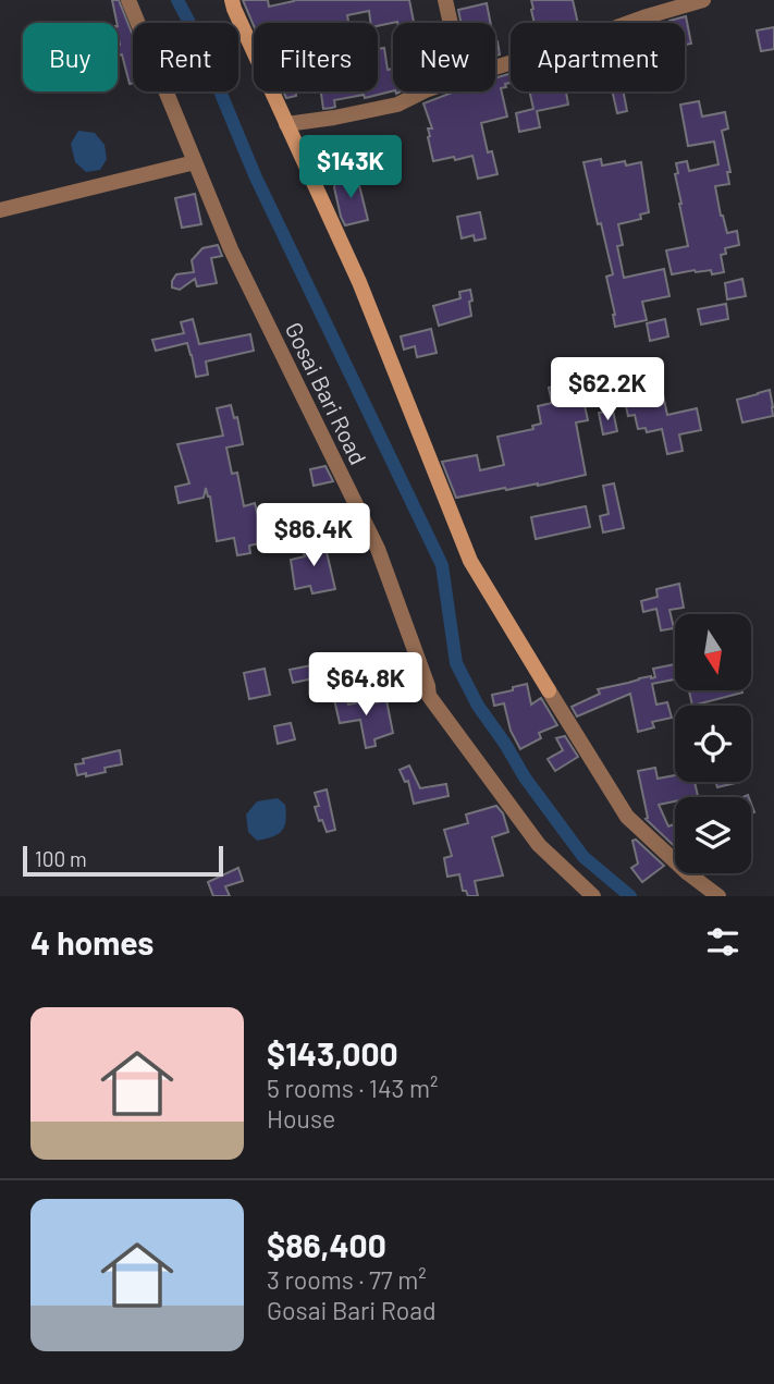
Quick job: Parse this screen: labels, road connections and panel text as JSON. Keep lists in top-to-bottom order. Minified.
{"streets":{"street":["Gosai Bari Road"]},"scale_bar":"100 m","north":"bottom","page":{"chip":["Buy","Rent","Filters","New","Apartment"],"price":["$143K","$62.2K","$86.4K","$64.8K"],"scale":"100 m","heading":"4 homes","list":[{"name":"$143,000","note":"5 rooms · 143 m² · House"},{"name":"$86,400","note":"3 rooms · 77 m² · Gosai Bari Road"}]}}
